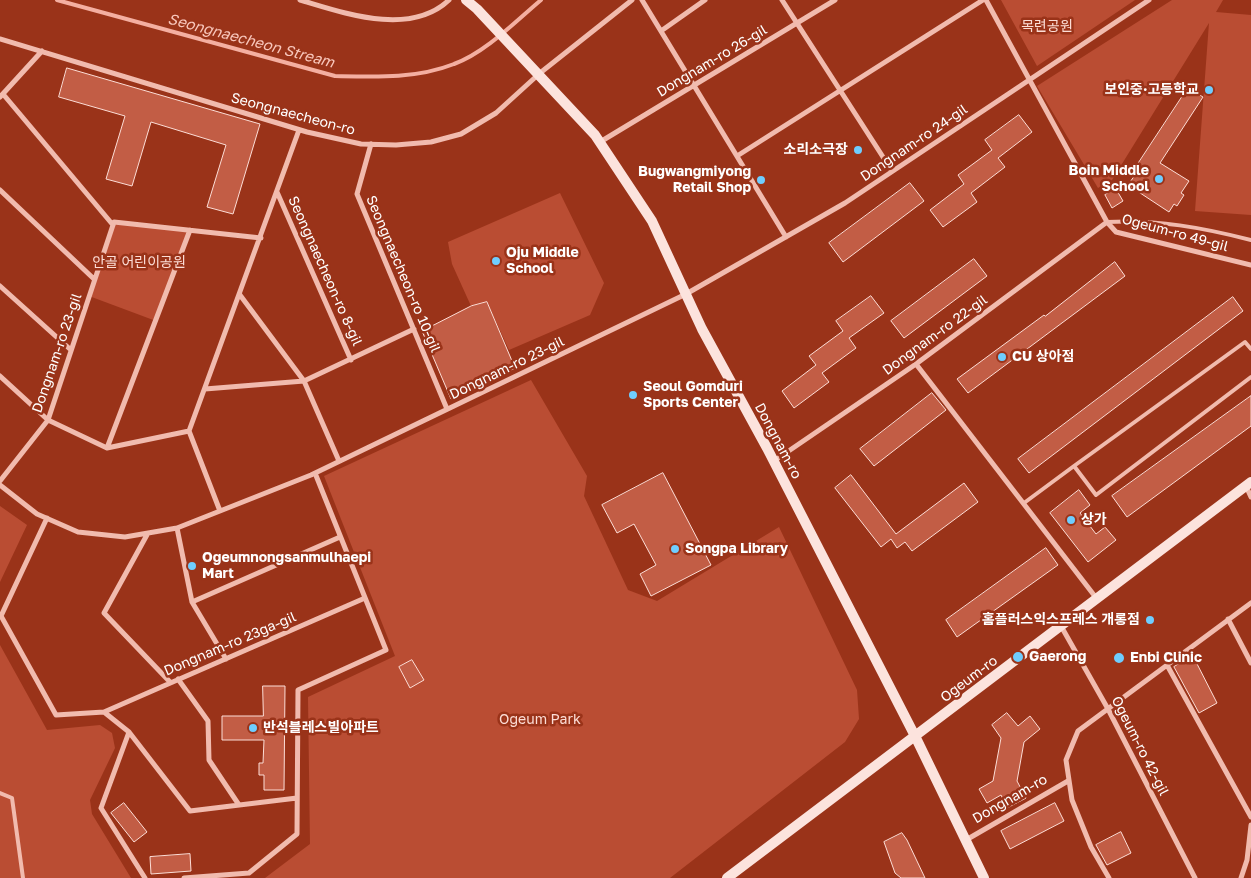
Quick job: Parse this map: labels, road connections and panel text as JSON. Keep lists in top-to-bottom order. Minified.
{"streets":{"main road":["Dongnam-ro","Ogeum-ro"],"street":["Dongnam-ro 26-gil","Seongnaecheon-ro","Dongnam-ro 24-gil","Ogeum-ro 49-gil","Seongnaecheon-ro 8-gil","Seongnaecheon-ro 10-gil","Dongnam-ro 22-gil","Dongnam-ro 23-gil","Dongnam-ro 23ga-gil","Ogeum-ro 42-gil"]},"crossings":[["Dongnam-ro 26-gil","Dongnam-ro"],["Seongnaecheon-ro","Seongnaecheon-ro 8-gil"],["Seongnaecheon-ro","Seongnaecheon-ro 10-gil"],["Seongnaecheon-ro","Dongnam-ro"],["Dongnam-ro 24-gil","Ogeum-ro 49-gil"],["Dongnam-ro 24-gil","Dongnam-ro 23-gil"],["Dongnam-ro 24-gil","Dongnam-ro"],["Ogeum-ro 49-gil","Dongnam-ro 22-gil"],["Seongnaecheon-ro 8-gil","Seongnaecheon-ro 10-gil"],["Seongnaecheon-ro 10-gil","Dongnam-ro 23-gil"],["Dongnam-ro 22-gil","Dongnam-ro"],["Dongnam-ro 23-gil","Dongnam-ro"],["Dongnam-ro 23-gil","Dongnam-ro 23ga-gil"],["Dongnam-ro","Ogeum-ro"],["Ogeum-ro","Ogeum-ro 42-gil"]],"water":["Seongnaecheon Stream"],"parks":["목련공원","안골 어린이공원","Ogeum Park"],"places":["보인중·고등학교","소리소극장","Boin Middle School","Bugwangmiyong Retail Shop","Oju Middle School","CU 상아점","Seoul Gomduri Sports Center","상가","Songpa Library","Ogeumnongsanmulhaepi Mart","홈플러스익스프레스 개롱점","Gaerong","Enbi Clinic","반석블레스빌아파트"]}
